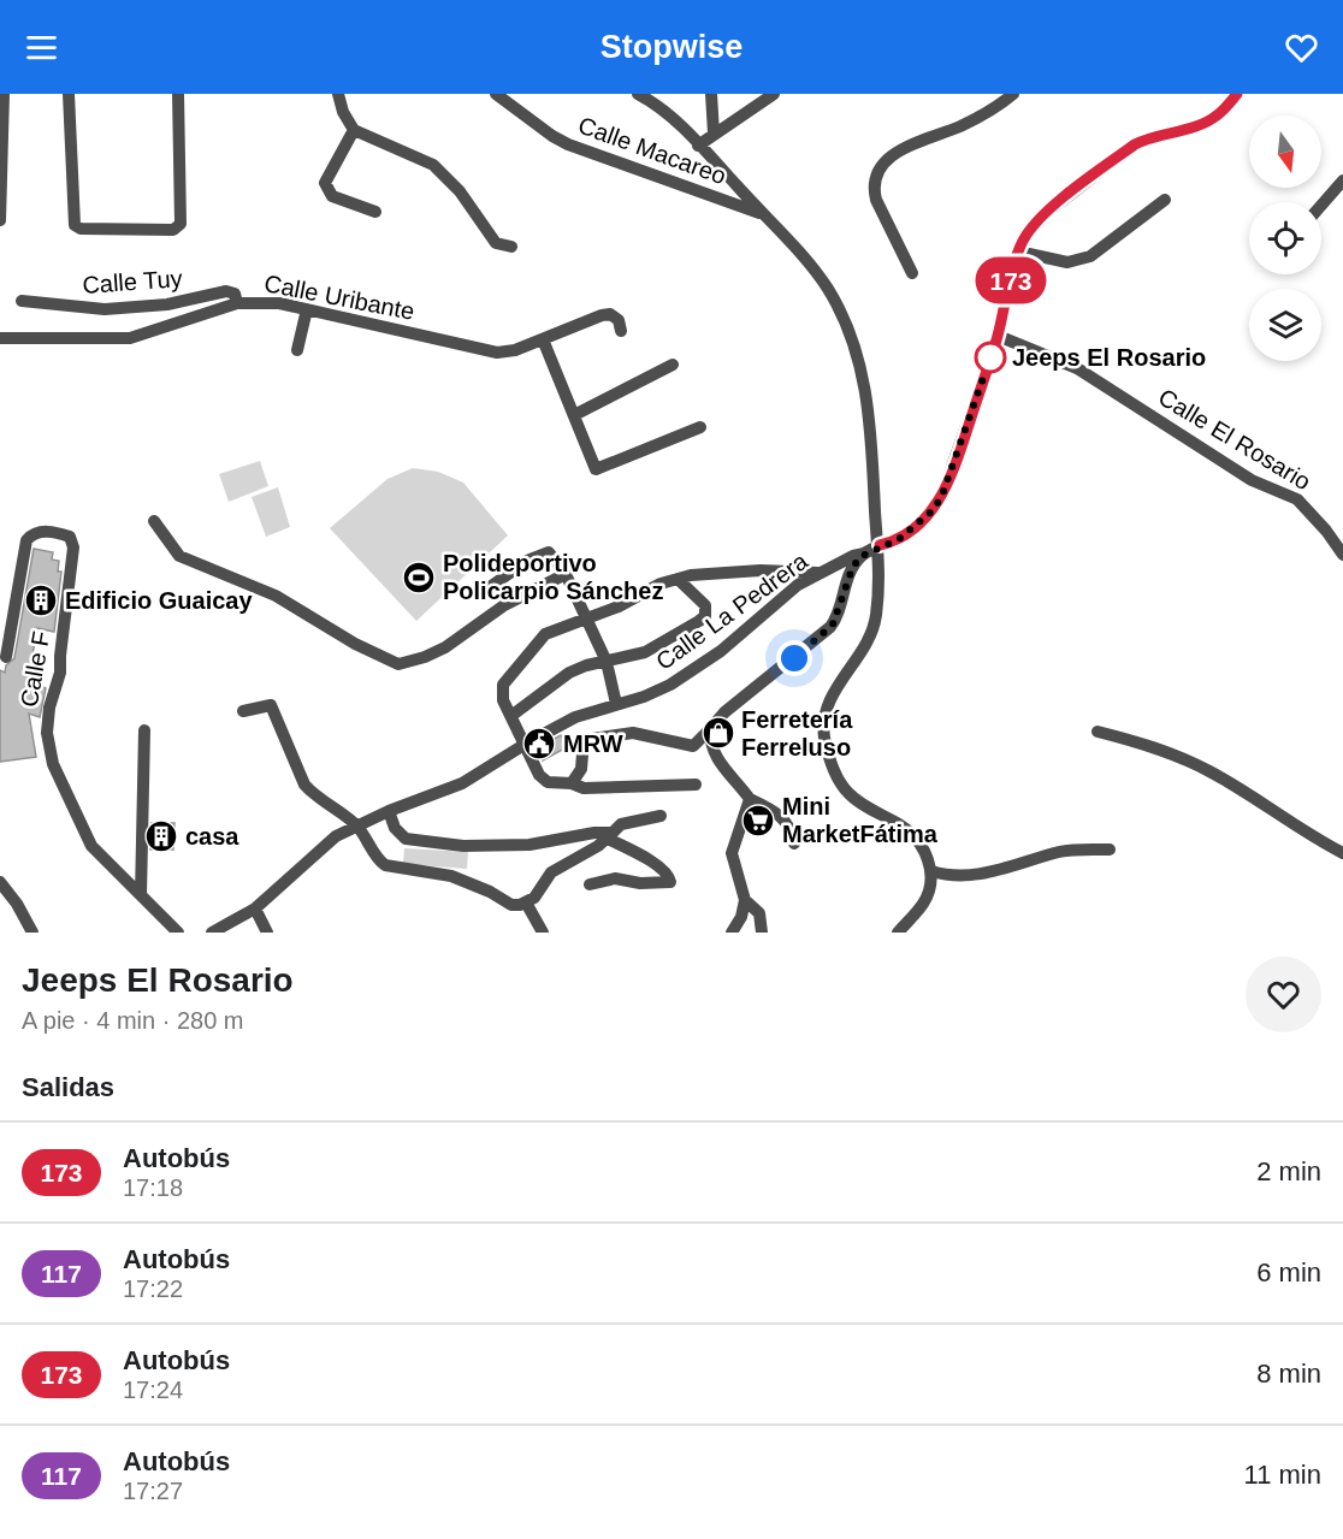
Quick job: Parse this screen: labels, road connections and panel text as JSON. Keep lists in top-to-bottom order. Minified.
{"streets":{"street":["Calle Macareo","Calle Tuy","Calle Uribante","Calle El Rosario","Calle La Pedrera","Calle F"]},"crossings":[["Calle Tuy","Calle Uribante"],["Calle El Rosario","Calle La Pedrera"]],"places":{"other":["Jeeps El Rosario"],"sports":["Polideportivo Policarpio Sánchez"],"building":["Edificio Guaicay","casa"],"shop":["Ferretería Ferreluso"],"public building":["MRW"],"supermarket":["Mini MarketFátima"]},"lines":["bus line 173"],"north":"bottom","page":{"header":"Stopwise","on_map":"173","heading":[["Jeeps El Rosario","A pie · 4 min · 280 m"],"Salidas"],"list":[{"mark":"173","name":"Autobús","note":"17:18","value":"2 min"},{"mark":"117","name":"Autobús","note":"17:22","value":"6 min"},{"mark":"173","name":"Autobús","note":"17:24","value":"8 min"},{"mark":"117","name":"Autobús","note":"17:27","value":"11 min"}]}}
